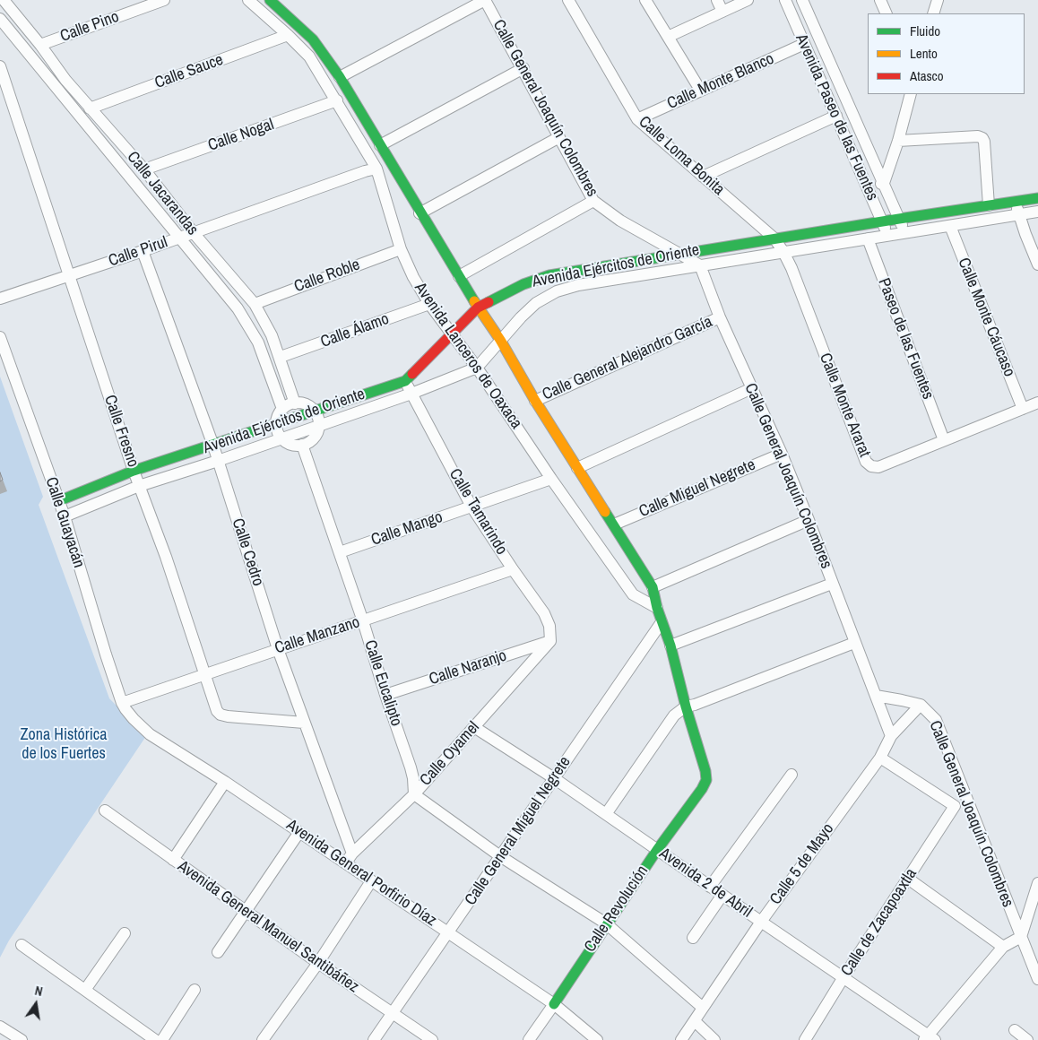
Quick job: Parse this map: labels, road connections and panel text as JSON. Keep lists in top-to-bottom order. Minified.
{"streets":{"street":["Calle Pino","Calle Sauce","Calle Monte Blanco","Calle General Joaquín Colombres","Avenida Paseo de las Fuentes","Calle Nogal","Calle Loma Bonita","Calle Jacarandas","Calle Pirul","Avenida Ejércitos de Oriente","Calle Roble","Calle Monte Cáucaso","Calle Álamo","Paseo de las Fuentes","Avenida Lanceros de Oaxaca","Calle General Alejandro García","Calle Monte Ararat","Calle Fresno","Calle Miguel Negrete","Calle Tamarindo","Calle Guayacán","Calle Mango","Calle Cedro","Calle Manzano","Calle Naranjo","Calle Eucalipto","Calle Oyamel","Calle General Miguel Negrete","Calle 5 de Mayo","Avenida General Porfirio Díaz","Avenida 2 de Abril","Calle Revolución","Calle de Zacapoaxtla","Avenida General Manuel Santibáñez"]},"crossings":[["Calle Pino","Calle Jacarandas"],["Calle Sauce","Calle Jacarandas"],["Calle Sauce","Avenida Lanceros de Oaxaca"],["Calle Monte Blanco","Avenida Paseo de las Fuentes"],["Calle Monte Blanco","Calle Loma Bonita"],["Calle General Joaquín Colombres","Avenida Ejércitos de Oriente"],["Calle General Joaquín Colombres","Calle General Alejandro García"],["Calle General Joaquín Colombres","Calle Miguel Negrete"],["Calle General Joaquín Colombres","Calle 5 de Mayo"],["Avenida Paseo de las Fuentes","Avenida Ejércitos de Oriente"],["Calle Nogal","Calle Jacarandas"],["Calle Nogal","Avenida Lanceros de Oaxaca"],["Calle Loma Bonita","Avenida Ejércitos de Oriente"],["Calle Loma Bonita","Calle Monte Ararat"],["Calle Jacarandas","Calle Pirul"],["Calle Jacarandas","Calle Roble"],["Calle Jacarandas","Calle Álamo"],["Calle Pirul","Avenida Lanceros de Oaxaca"],["Calle Pirul","Calle Fresno"],["Calle Pirul","Calle Cedro"],["Avenida Ejércitos de Oriente","Calle Monte Cáucaso"],["Avenida Ejércitos de Oriente","Paseo de las Fuentes"],["Avenida Ejércitos de Oriente","Avenida Lanceros de Oaxaca"],["Avenida Ejércitos de Oriente","Calle Monte Ararat"],["Avenida Ejércitos de Oriente","Calle Fresno"],["Avenida Ejércitos de Oriente","Calle Tamarindo"],["Avenida Ejércitos de Oriente","Calle Guayacán"],["Avenida Ejércitos de Oriente","Calle Cedro"],["Calle Roble","Avenida Lanceros de Oaxaca"],["Calle Monte Cáucaso","Calle Monte Ararat"],["Calle Álamo","Avenida Lanceros de Oaxaca"],["Paseo de las Fuentes","Calle Monte Ararat"],["Avenida Lanceros de Oaxaca","Calle General Alejandro García"],["Avenida Lanceros de Oaxaca","Calle Miguel Negrete"],["Avenida Lanceros de Oaxaca","Calle Mango"],["Avenida Lanceros de Oaxaca","Calle General Miguel Negrete"],["Avenida Lanceros de Oaxaca","Calle Revolución"],["Calle Fresno","Calle Cedro"],["Calle Fresno","Calle Manzano"],["Calle Tamarindo","Calle Mango"],["Calle Tamarindo","Calle Manzano"],["Calle Tamarindo","Calle Naranjo"],["Calle Tamarindo","Calle Oyamel"],["Calle Guayacán","Calle Manzano"],["Calle Guayacán","Avenida General Porfirio Díaz"],["Calle Mango","Calle Eucalipto"],["Calle Cedro","Calle Manzano"],["Calle Cedro","Calle Oyamel"],["Calle Cedro","Avenida General Porfirio Díaz"],["Calle Manzano","Calle Eucalipto"],["Calle Manzano","Avenida General Porfirio Díaz"],["Calle Naranjo","Calle Eucalipto"],["Calle Naranjo","Calle Oyamel"],["Calle Eucalipto","Calle Oyamel"],["Calle Oyamel","Avenida General Porfirio Díaz"],["Calle Oyamel","Avenida 2 de Abril"],["Calle General Miguel Negrete","Avenida General Porfirio Díaz"],["Calle General Miguel Negrete","Avenida 2 de Abril"],["Calle General Miguel Negrete","Avenida General Manuel Santibáñez"],["Calle 5 de Mayo","Avenida 2 de Abril"],["Calle 5 de Mayo","Calle de Zacapoaxtla"],["Avenida General Porfirio Díaz","Calle Revolución"],["Avenida 2 de Abril","Calle Revolución"],["Avenida 2 de Abril","Calle de Zacapoaxtla"]],"parks":["Zona Histórica de los Fuertes"],"legend":["Fluido","Lento","Atasco"],"north":"top"}
